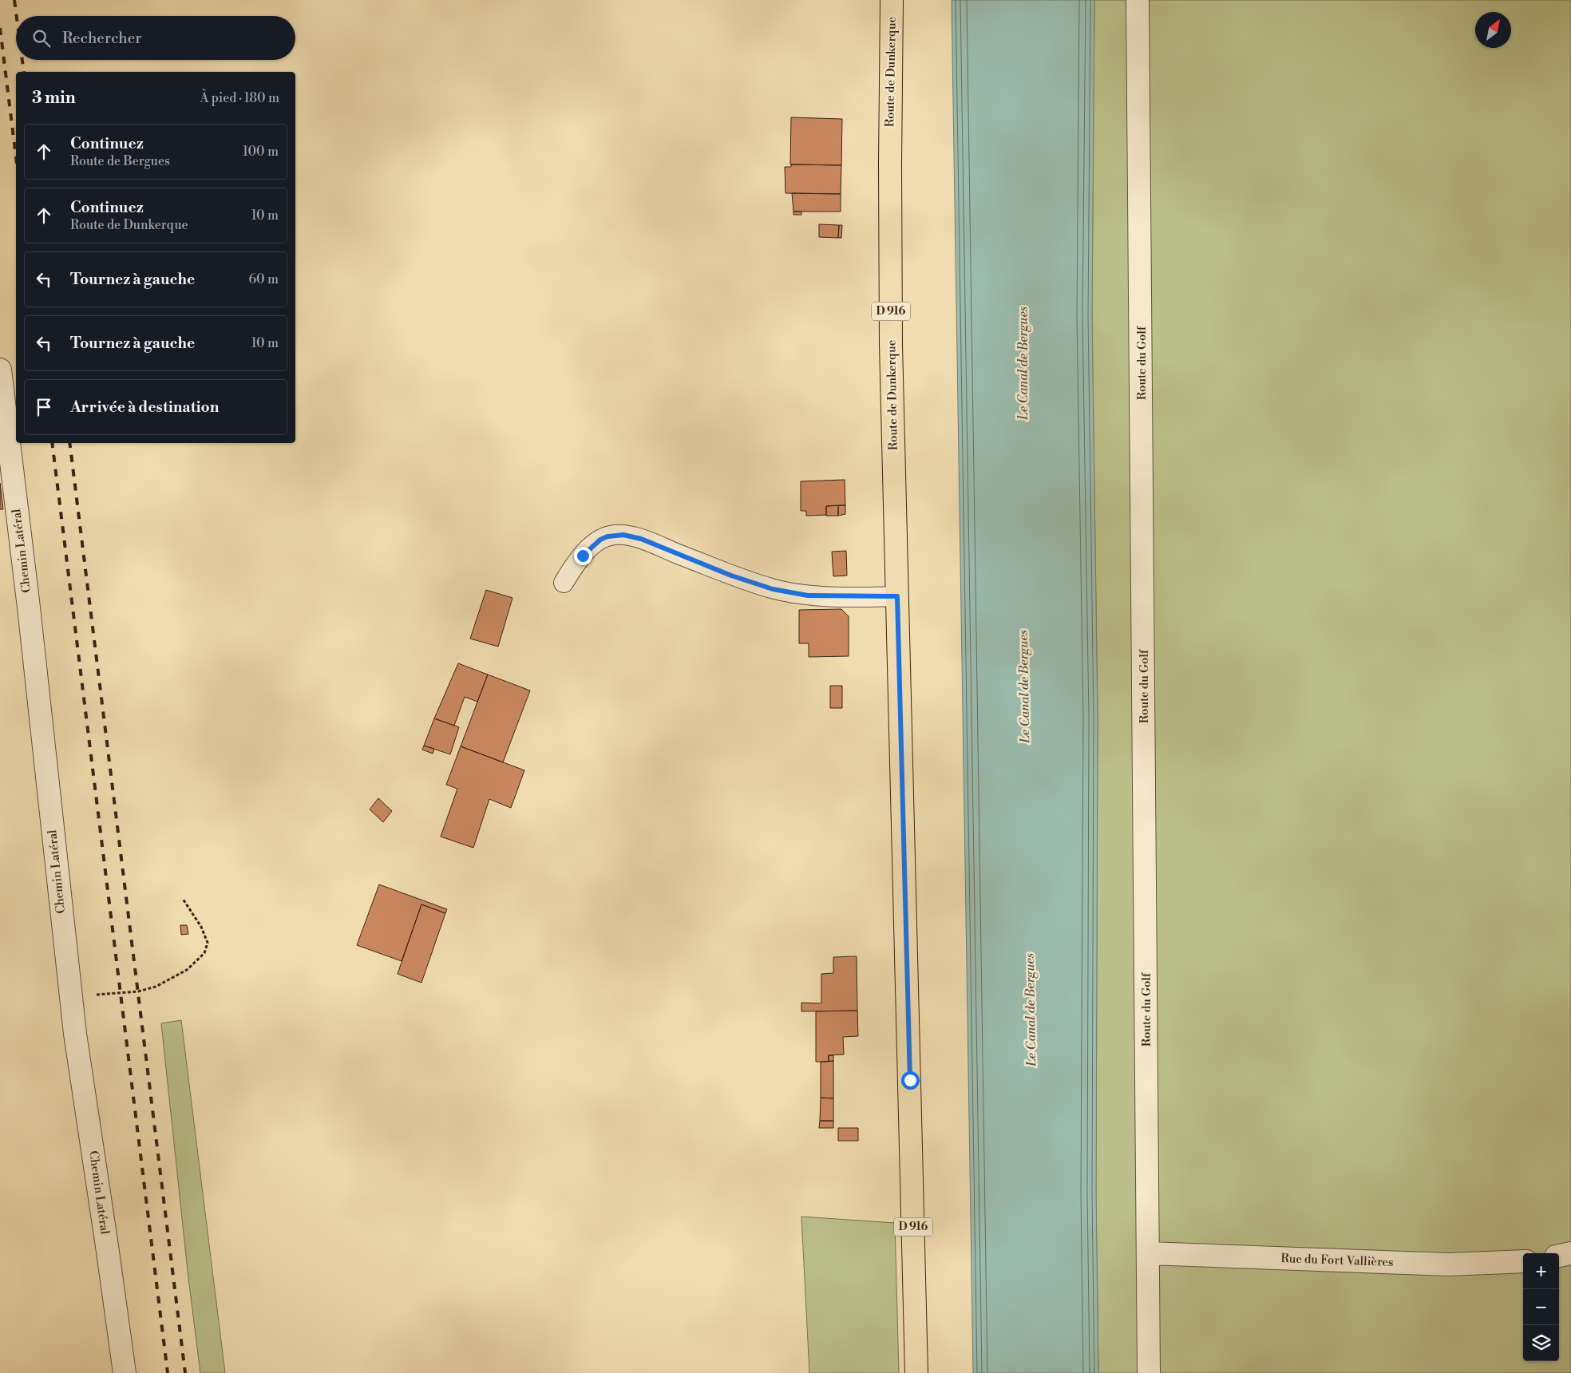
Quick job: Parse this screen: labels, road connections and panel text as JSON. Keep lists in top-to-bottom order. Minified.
{"streets":{"main road":["Route de Dunkerque","D 916"],"street":["Route du Golf","Chemin Latéral","Rue du Fort Vallières"]},"crossings":[["Route du Golf","Rue du Fort Vallières"]],"water":["Le Canal de Bergues"],"north":"top right","page":{"search":"Rechercher","heading":["3 min","À pied · 180 m"],"list":[["Continuez","Route de Bergues","100 m"],["Continuez","Route de Dunkerque","10 m"],["Tournez à gauche","60 m"],["Tournez à gauche","10 m"],"Arrivée à destination"],"map_buttons":["+","−"]}}
